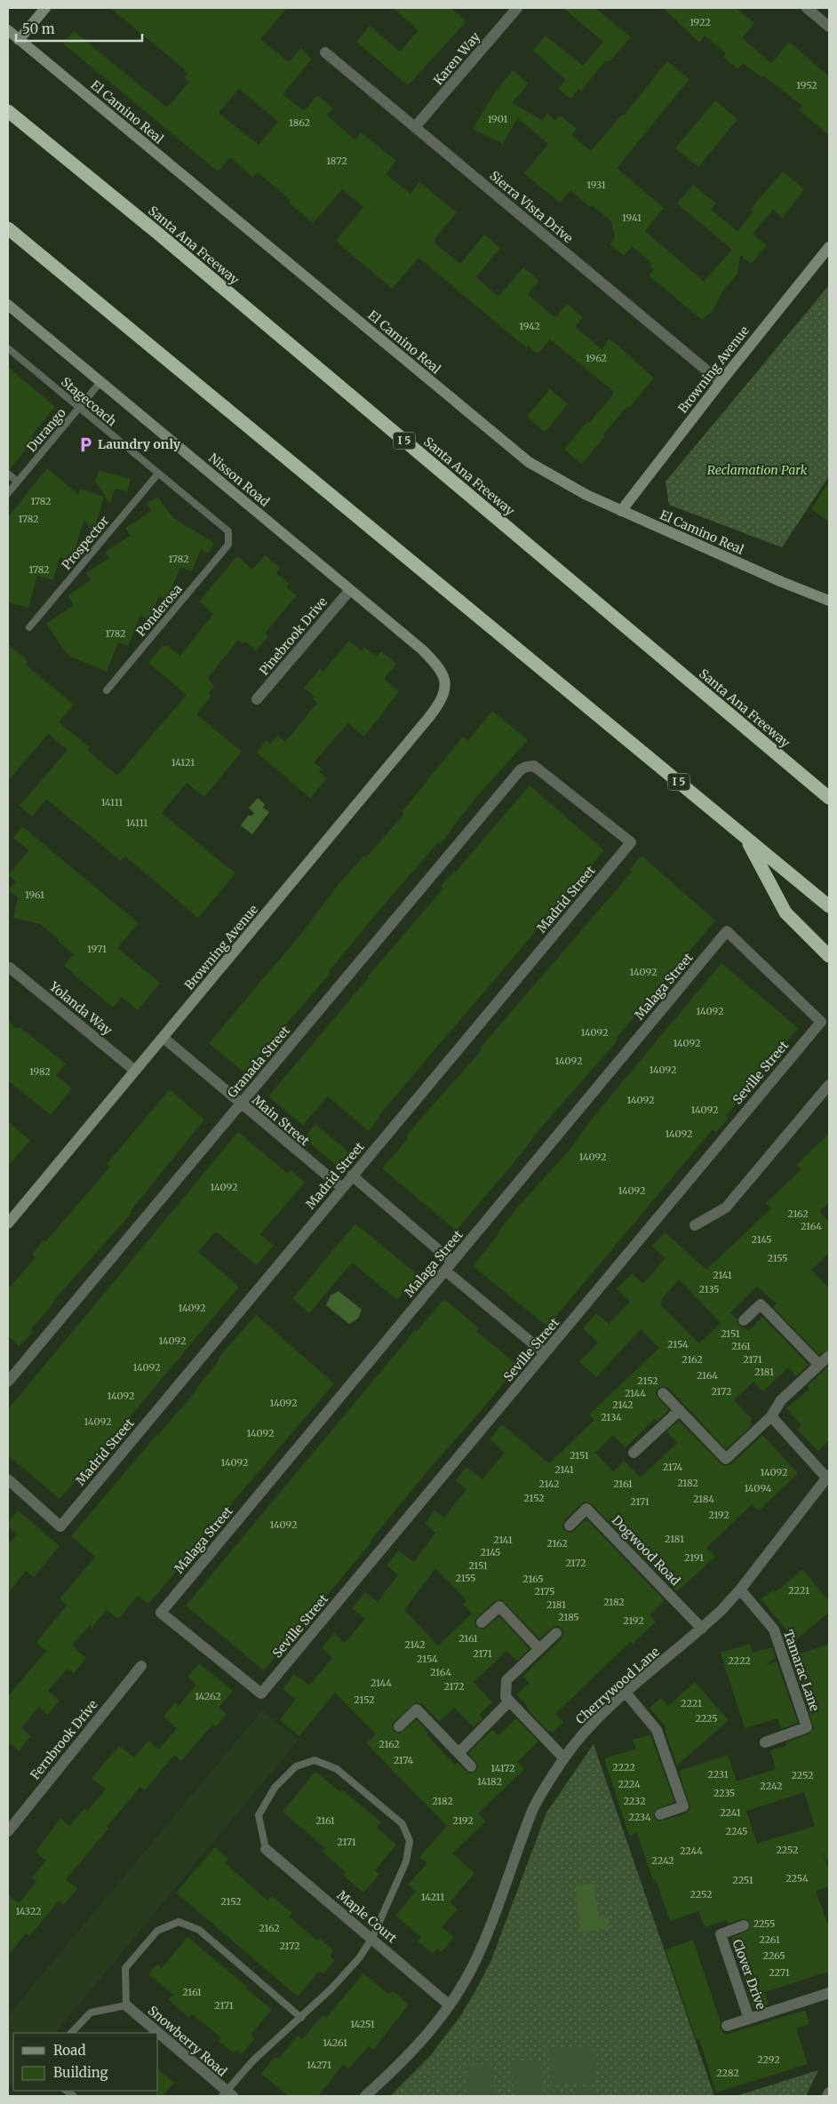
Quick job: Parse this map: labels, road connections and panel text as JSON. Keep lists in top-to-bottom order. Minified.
{"streets":{"highway":["Santa Ana Freeway","I 5"],"main road":["El Camino Real","Browning Avenue","Nisson Road"],"street":["Karen Way","Sierra Vista Drive","Pinebrook Drive","Madrid Street","Malaga Street","Yolanda Way","Granada Street","Seville Street","Main Street","Dogwood Road","Tamarac Lane","Cherrywood Lane","Fernbrook Drive","Maple Court","Clover Drive","Snowberry Road"],"lane":["Stagecoach","Durango","Prospector","Ponderosa"]},"crossings":[["Karen Way","Sierra Vista Drive"],["El Camino Real","Browning Avenue"],["Sierra Vista Drive","Browning Avenue"],["Browning Avenue","Nisson Road"],["Browning Avenue","Yolanda Way"],["Browning Avenue","Main Street"],["Stagecoach","Durango"],["Stagecoach","Prospector"],["Stagecoach","Ponderosa"],["Durango","Nisson Road"],["Nisson Road","Pinebrook Drive"],["Madrid Street","Granada Street"],["Madrid Street","Main Street"],["Malaga Street","Seville Street"],["Granada Street","Main Street"],["Dogwood Road","Cherrywood Lane"],["Tamarac Lane","Cherrywood Lane"],["Cherrywood Lane","Maple Court"]],"parks":["Reclamation Park"],"places":{"parking":["Laundry only"]},"house_numbers":["1922","1952","1901","1862","1872","1931","1941","1942","1962","1782","1782","1782","1782","1782","14121","14111","14111","1961","1971","14092","14092","14092","14092","14092","14092","1982","14092","14092","14092","14092","14092","14092","2162","2164","2145","2155","2141","2135","14092","2151","14092","2154","2161","2162","2171","14092","2181","2164","2152","2172","2144","14092","14092","2142","2134","14092","14092","2151","14092","2174","2141","14092","2182","2142","2161","14094","2152","2184","2171","2192","14092","2181","2141","2162","2145","2191","2172","2151","2155","2165","2221","2175","2182","2181","2185","2192","2161","2142","2171","2154","2222","2164","2144","2172","14262","2152","2221","2225","2162","2174","2222","14172","2231","2252","14182","2224","2242","2235","2182","2232","2241","2234","2161","2192","2245","2171","2252","2244","2242","2254","2251","2252","14211","2152","14322","2255","2162","2261","2172","2265","2271","2161","2171","14251","14261","2292","14271","2282"],"legend":["Road","Building"],"scale_bar":"50 m"}
